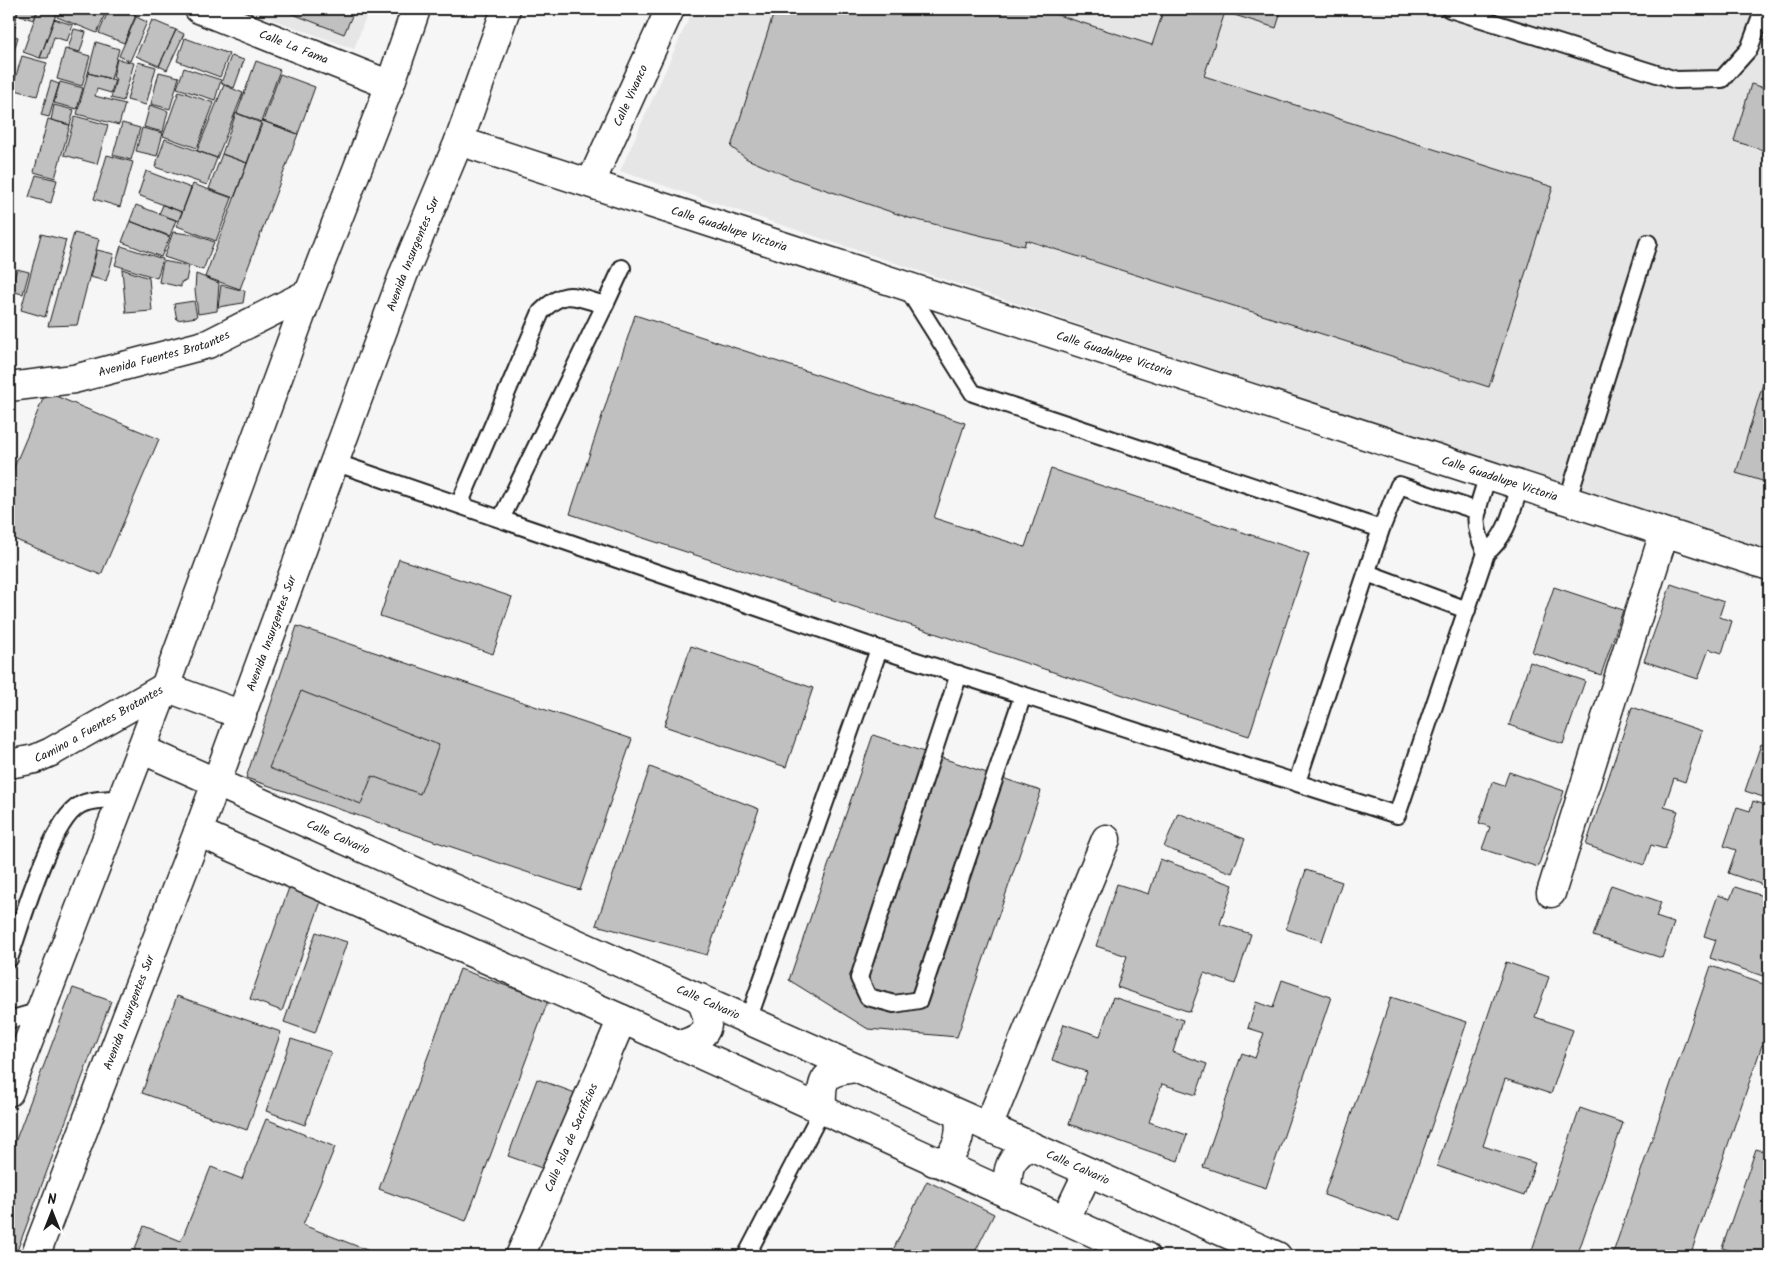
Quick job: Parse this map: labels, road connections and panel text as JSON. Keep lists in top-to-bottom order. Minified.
{"streets":{"street":["Calle La Fama","Calle Vivanco","Calle Guadalupe Victoria","Avenida Insurgentes Sur","Avenida Fuentes Brotantes","Camino a Fuentes Brotantes","Calle Calvario","Calle Isla de Sacrificios"]},"crossings":[["Calle Vivanco","Calle Guadalupe Victoria"],["Calle Guadalupe Victoria","Avenida Insurgentes Sur"],["Avenida Insurgentes Sur","Camino a Fuentes Brotantes"],["Avenida Insurgentes Sur","Calle Calvario"]],"north":"top"}
